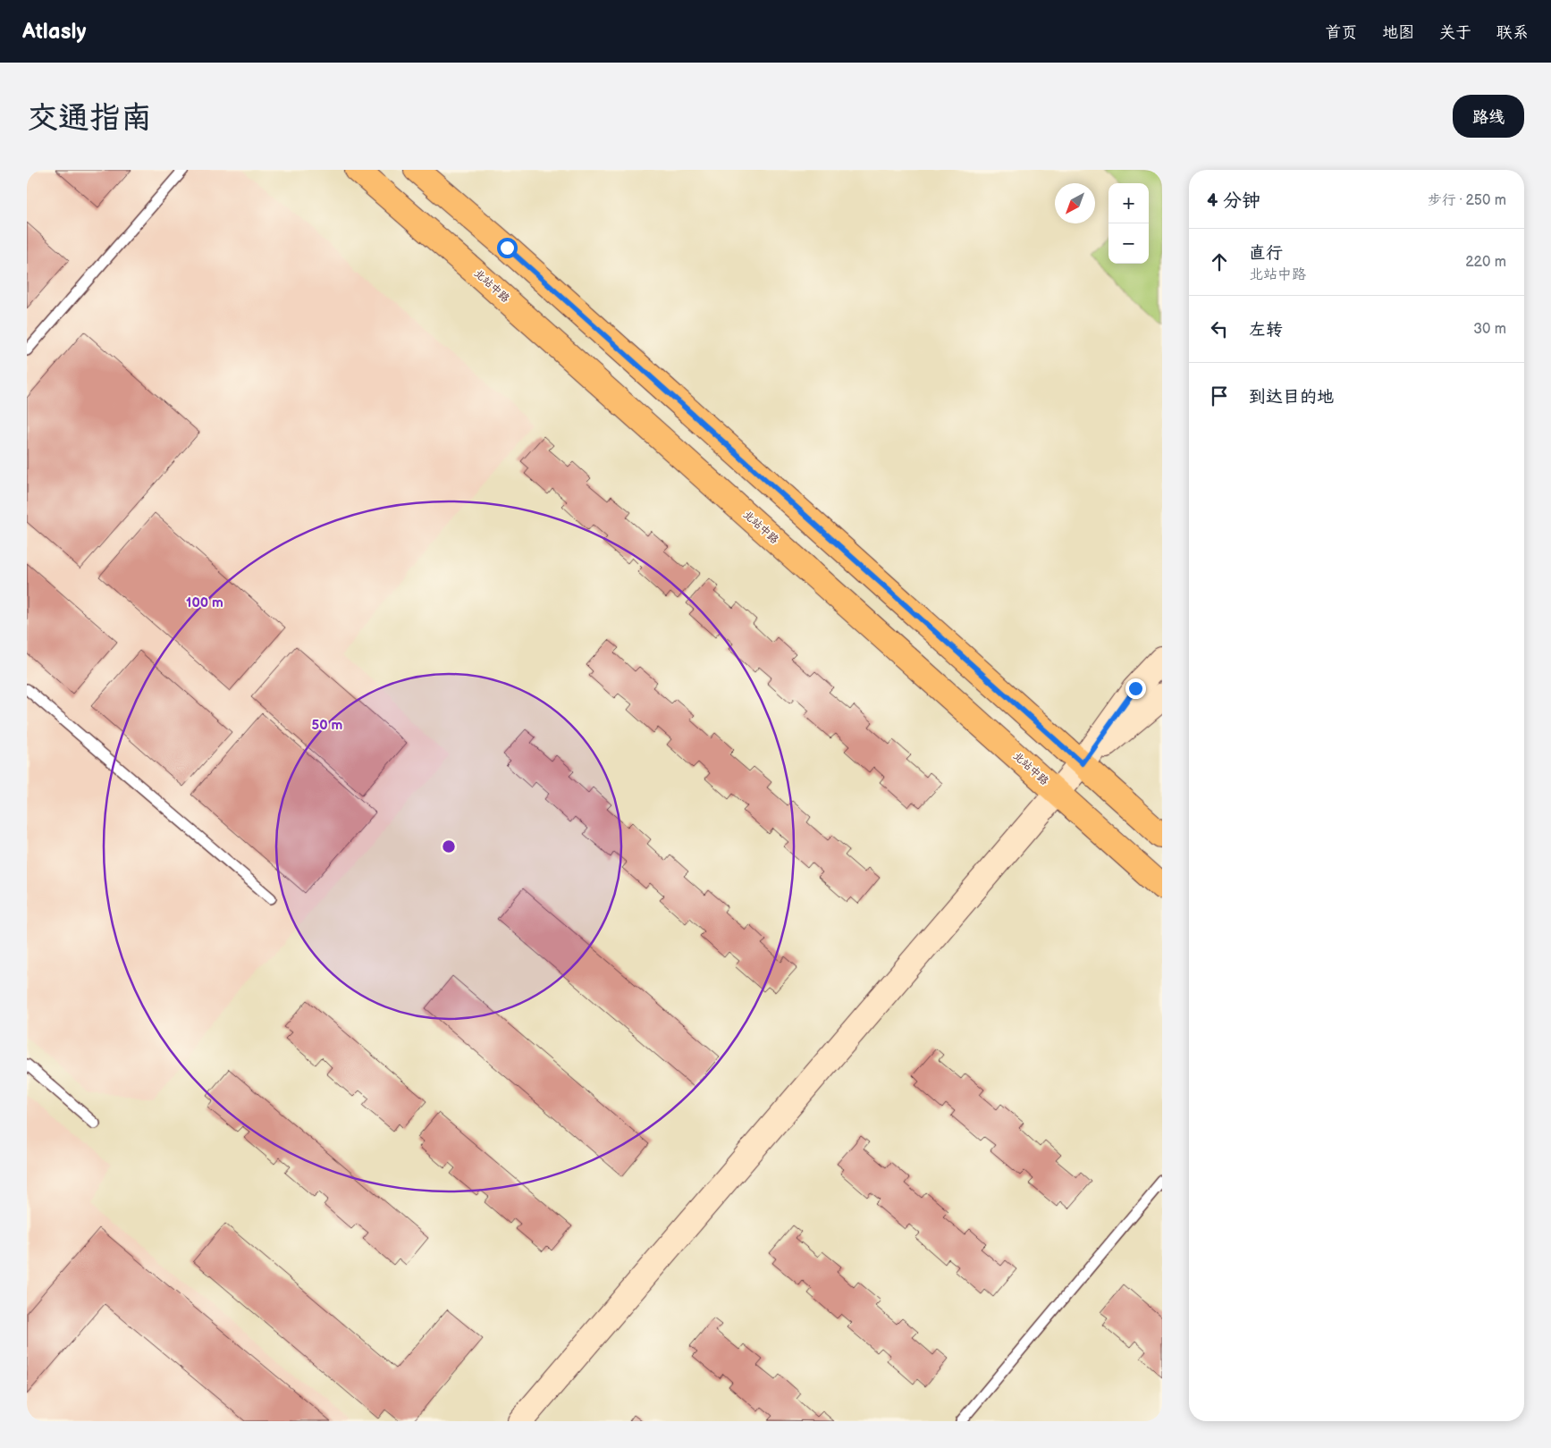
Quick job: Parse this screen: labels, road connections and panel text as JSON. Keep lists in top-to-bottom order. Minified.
{"streets":{"main road":["北站中路"]},"north":"bottom left","page":{"header":"Atlasly","nav":["首页","地图","关于","联系"],"buttons":"路线","title":"交通指南","heading":["4 分钟","步行 · 250 m"],"map_buttons":["+","−"],"list":[["直行","北站中路","220 m"],["左转","30 m"],"到达目的地"]},"rings":["100 m","50 m"]}
